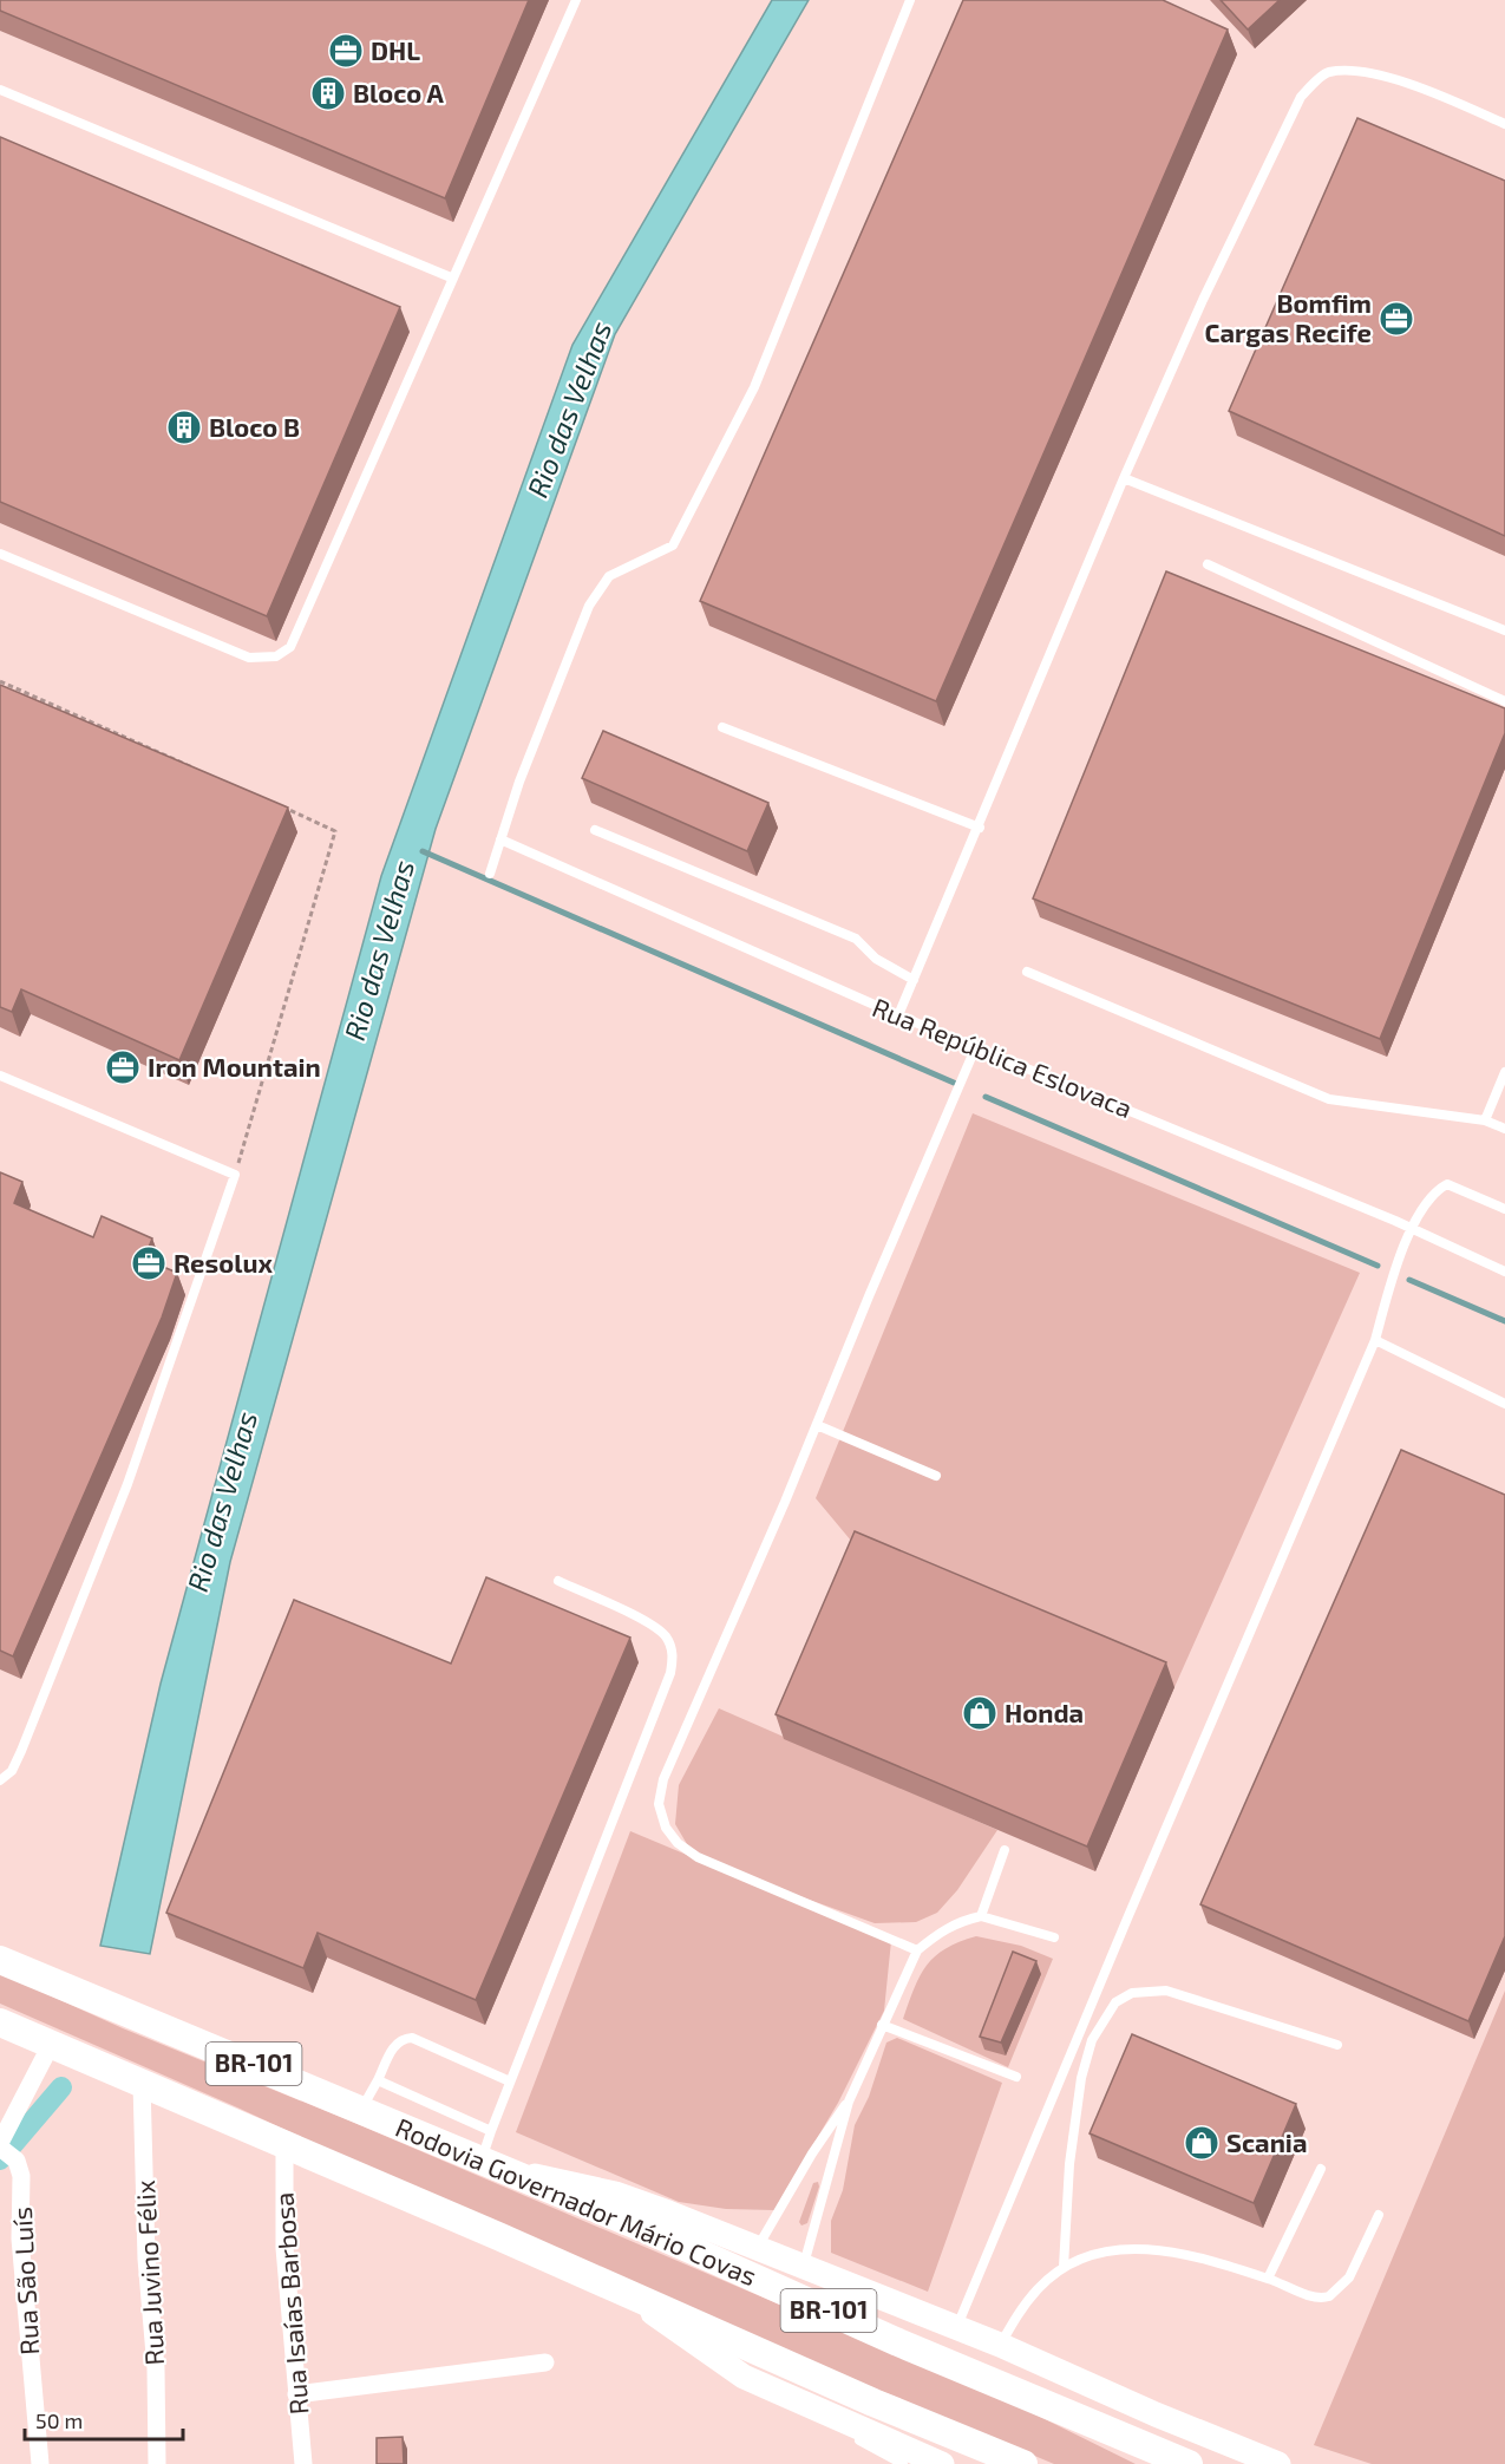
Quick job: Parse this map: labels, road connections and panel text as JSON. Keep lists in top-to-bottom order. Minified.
{"streets":{"highway":["BR-101","Rodovia Governador Mário Covas"],"street":["Rua Juvino Félix","Rua São Luís","Rua Isaías Barbosa"],"lane":["Rua República Eslovaca"]},"crossings":[["BR-101","Rua Juvino Félix"],["BR-101","Rua Isaías Barbosa"]],"water":["Rio das Velhas"],"places":{"office":["DHL","Bomfim Cargas Recife","Iron Mountain","Resolux"],"building":["Bloco A","Bloco B"],"shop":["Honda","Scania"]},"scale_bar":"50 m"}
